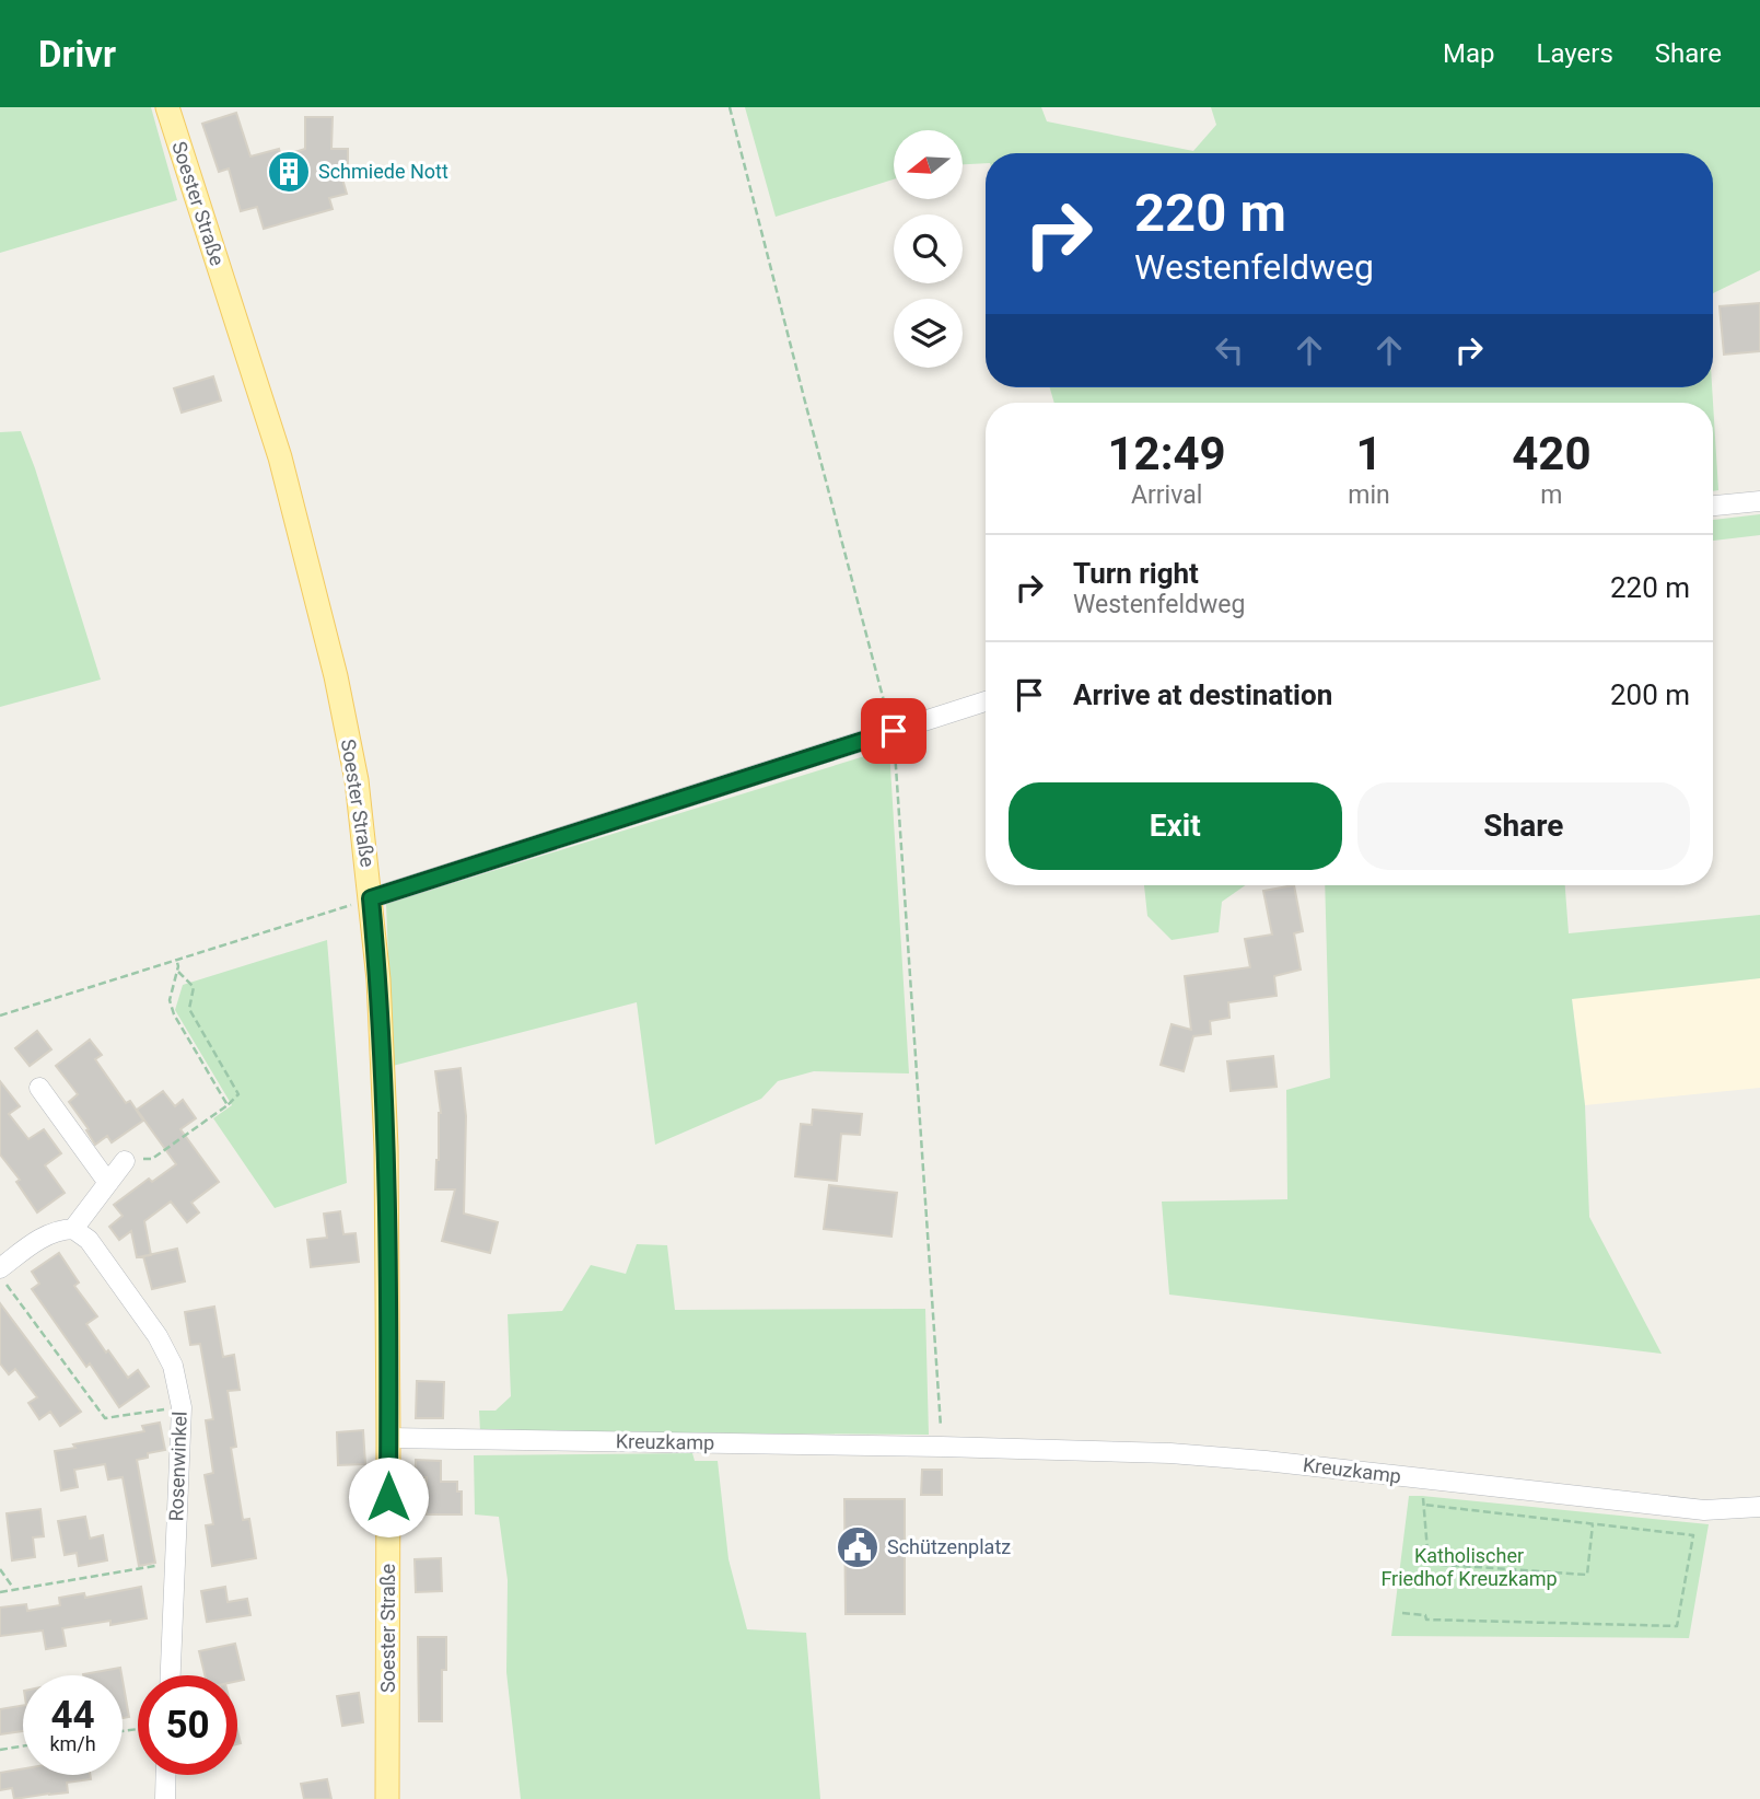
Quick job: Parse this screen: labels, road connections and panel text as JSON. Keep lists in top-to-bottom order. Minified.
{"streets":{"main road":["Soester Straße"],"street":["Kreuzkamp","Rosenwinkel"]},"crossings":[["Soester Straße","Kreuzkamp"]],"parks":["Katholischer Friedhof Kreuzkamp"],"places":{"building":["Schmiede Nott"],"public building":["Schützenplatz"]},"north":"left","page":{"header":"Drivr","nav":["Map","Layers","Share"],"turn":["220 m","Westenfeldweg"],"eta":["12:49","Arrival","1","min","420","m"],"list":[{"name":"Turn right","note":"Westenfeldweg","value":"220 m"},{"name":"Arrive at destination","value":"200 m"}],"buttons":["Exit","Share"],"speed":"44 km/h","limit":"50"}}
